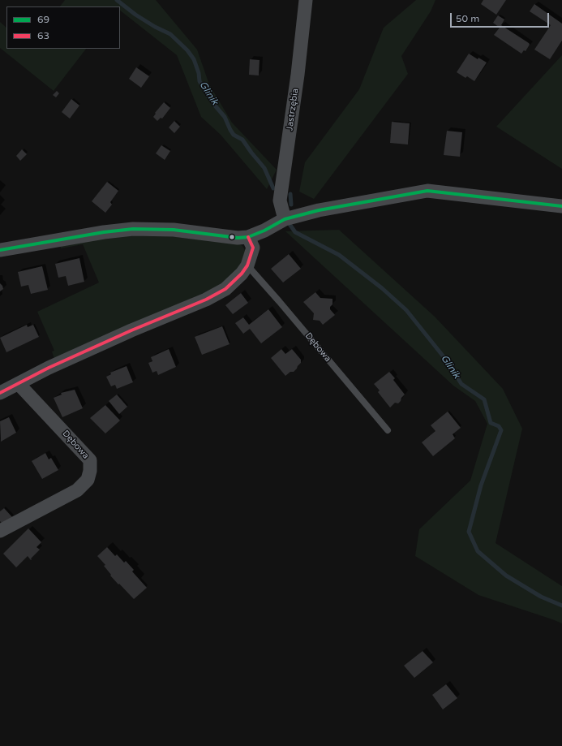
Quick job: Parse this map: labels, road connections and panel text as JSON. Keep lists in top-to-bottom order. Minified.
{"streets":{"street":["Jastrzębia","Dębowa"]},"water":["Glinik"],"lines":["transit line 69","transit line 63"],"legend":["69","63"],"scale_bar":"50 m"}
